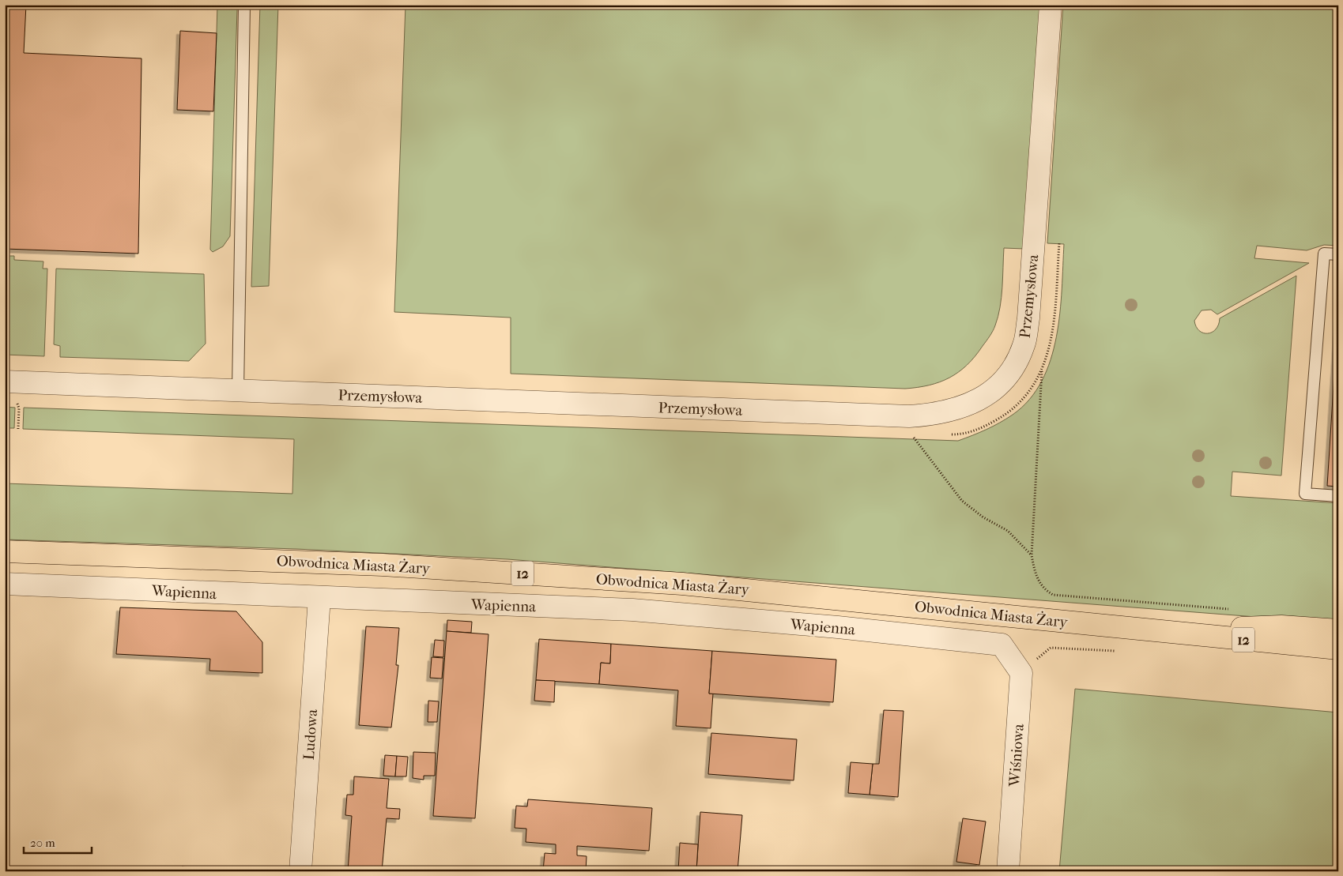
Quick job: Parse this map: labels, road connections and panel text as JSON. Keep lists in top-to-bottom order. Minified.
{"streets":{"main road":["Obwodnica Miasta Żary","12"],"street":["Przemysłowa","Wapienna","Ludowa","Wiśniowa"]},"crossings":[["Wapienna","Ludowa"],["Wapienna","Wiśniowa"]],"scale_bar":"20 m"}
